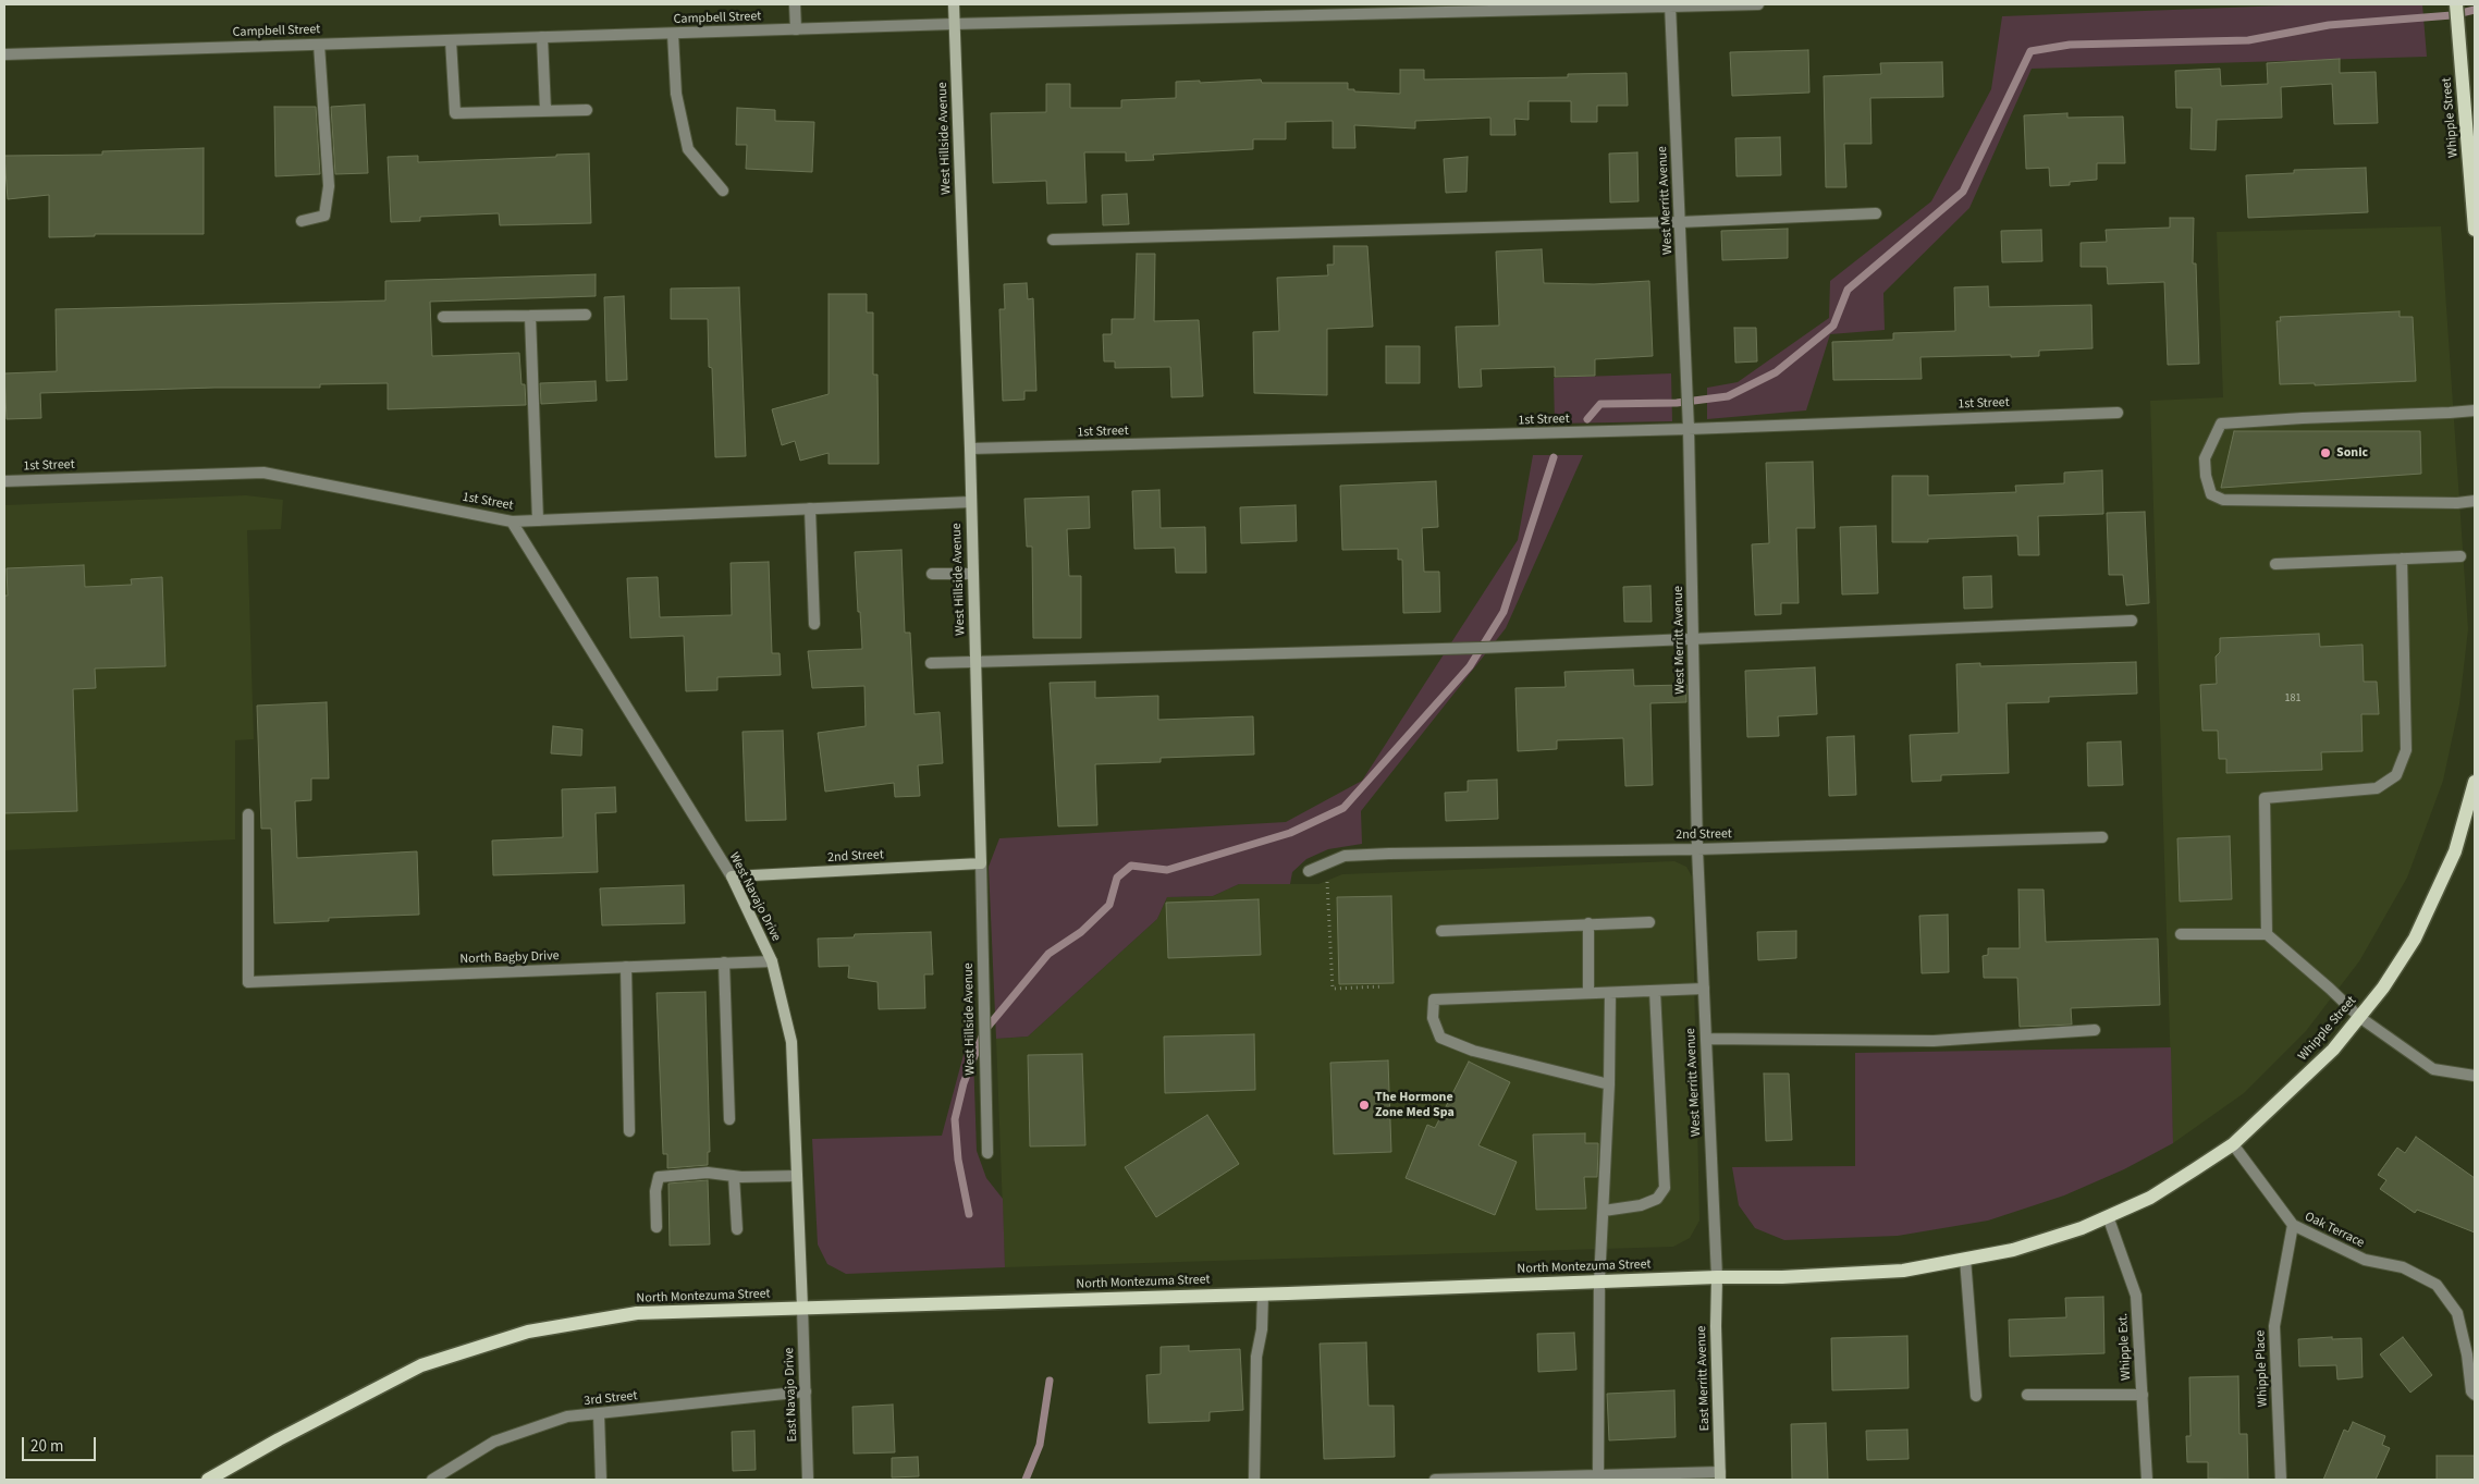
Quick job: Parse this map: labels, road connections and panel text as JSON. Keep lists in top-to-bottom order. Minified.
{"streets":{"main road":["Whipple Street","North Montezuma Street"],"street":["Campbell Street","West Hillside Avenue","West Merritt Avenue","1st Street","2nd Street","West Navajo Drive","North Bagby Drive","Oak Terrace","Whipple Ext.","Whipple Place","East Merritt Avenue","East Navajo Drive","3rd Street"]},"crossings":[["Campbell Street","West Hillside Avenue"],["Campbell Street","West Merritt Avenue"],["Whipple Street","Oak Terrace"],["Whipple Street","North Montezuma Street"],["Whipple Street","Whipple Ext."],["West Hillside Avenue","1st Street"],["West Hillside Avenue","2nd Street"],["West Merritt Avenue","1st Street"],["West Merritt Avenue","2nd Street"],["West Merritt Avenue","North Montezuma Street"],["West Merritt Avenue","East Merritt Avenue"],["1st Street","West Navajo Drive"],["2nd Street","West Navajo Drive"],["West Navajo Drive","North Bagby Drive"],["West Navajo Drive","North Montezuma Street"],["West Navajo Drive","East Navajo Drive"],["Oak Terrace","Whipple Place"],["North Montezuma Street","Whipple Ext."],["North Montezuma Street","East Merritt Avenue"],["North Montezuma Street","East Navajo Drive"],["East Navajo Drive","3rd Street"]],"places":["Sonic","The Hormone Zone Med Spa"],"house_numbers":["181"],"scale_bar":"20 m"}
